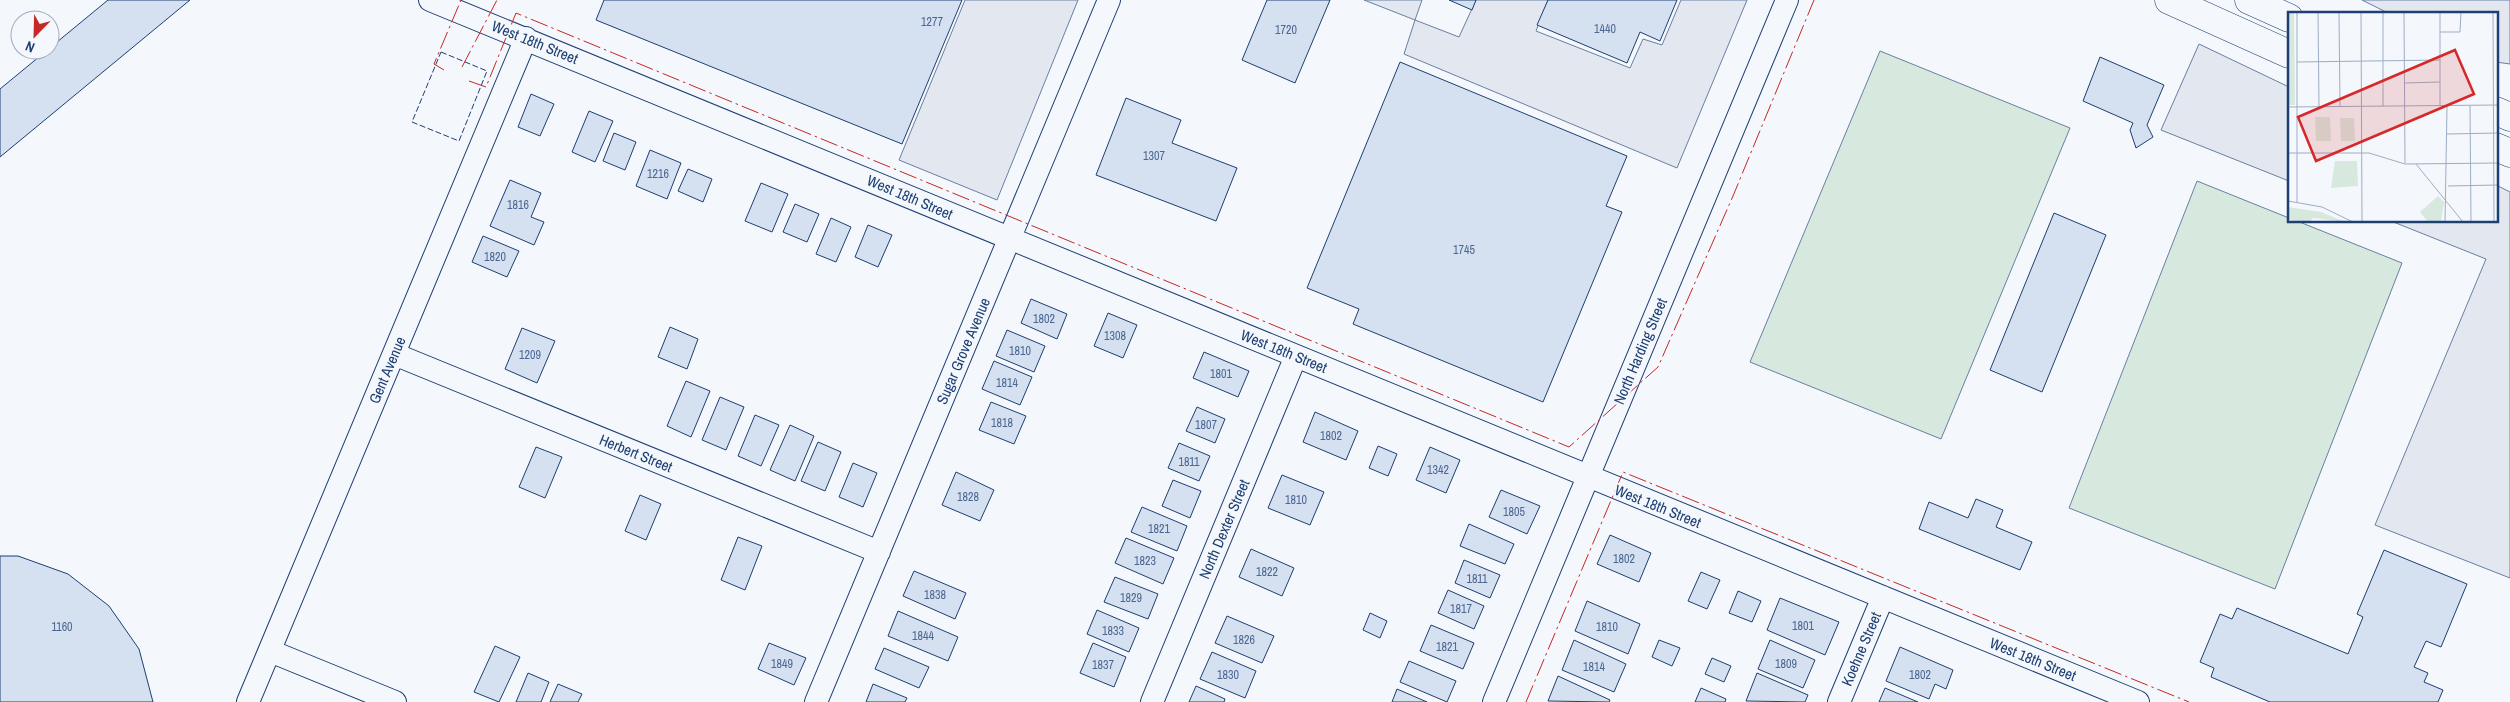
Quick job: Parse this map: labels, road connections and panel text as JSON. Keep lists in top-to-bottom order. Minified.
{"streets":{"street":["West 18th Street","Sugar Grove Avenue","North Harding Street","Gent Avenue","Herbert Street","North Dexter Street","Koehne Street"]},"crossings":[["West 18th Street","Sugar Grove Avenue"],["West 18th Street","North Harding Street"],["West 18th Street","Gent Avenue"],["West 18th Street","North Dexter Street"],["West 18th Street","Koehne Street"],["Sugar Grove Avenue","Herbert Street"],["Gent Avenue","Herbert Street"]],"house_numbers":["1277","1440","1720","1307","1216","1816","1745","1820","1802","1308","1810","1209","1801","1814","1818","1807","1802","1811","1342","1828","1810","1805","1821","1802","1823","1822","1811","1838","1829","1817","1801","1160","1810","1833","1844","1826","1821","1849","1809","1837","1814","1830","1802"],"north":"bottom left"}
